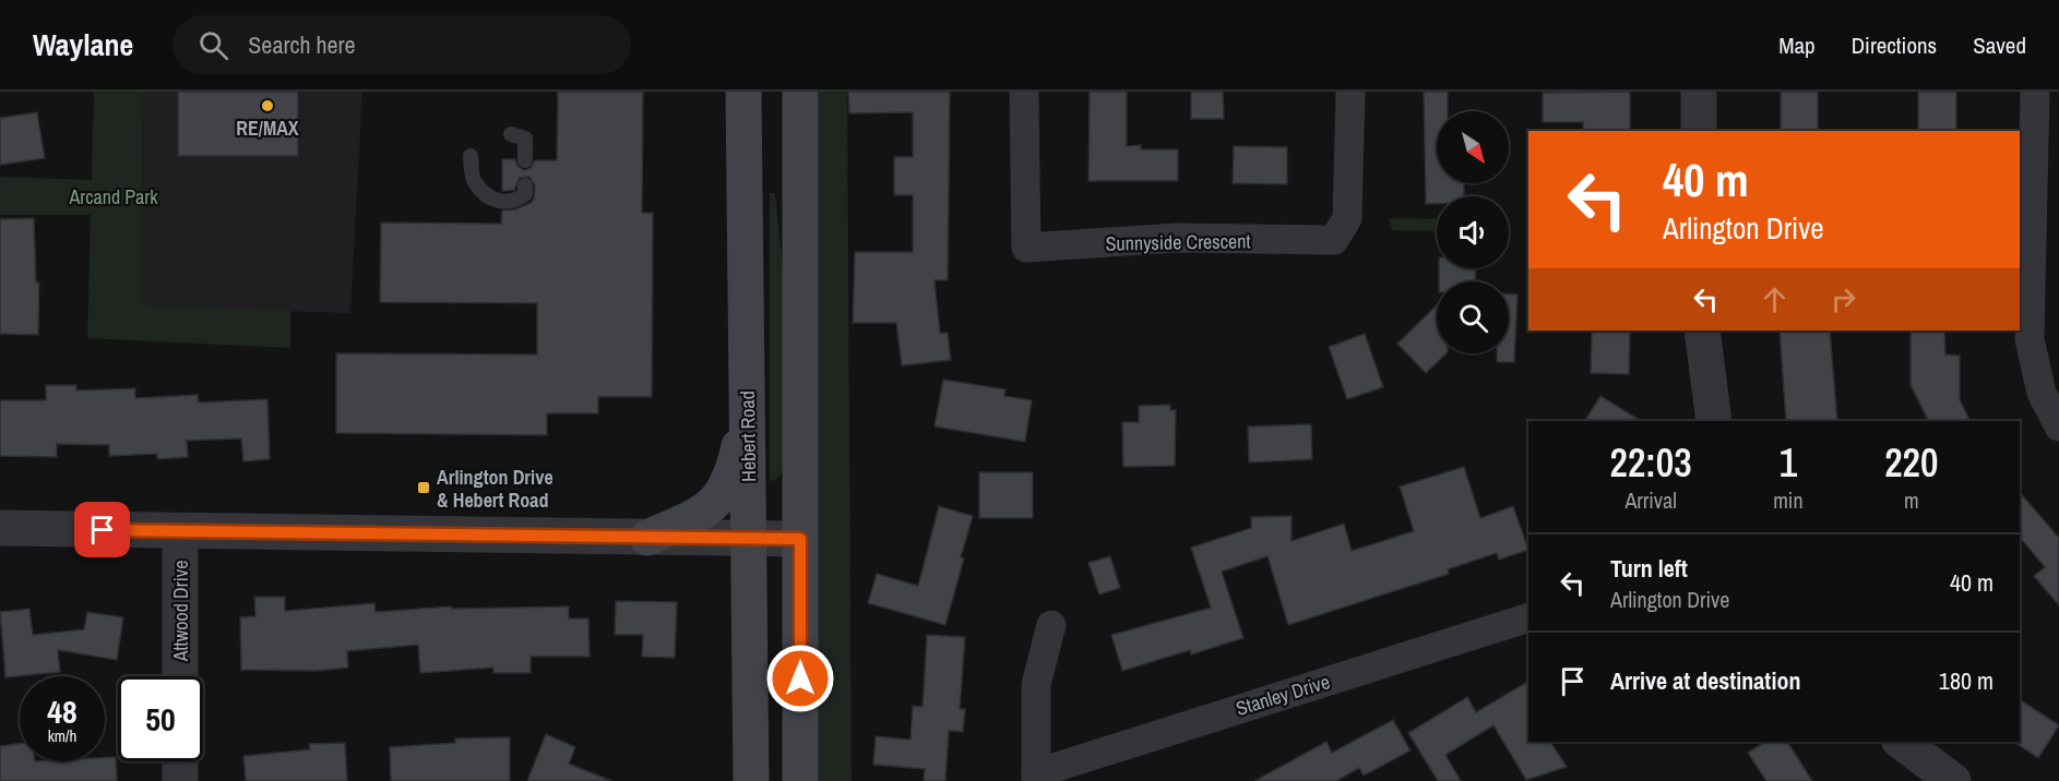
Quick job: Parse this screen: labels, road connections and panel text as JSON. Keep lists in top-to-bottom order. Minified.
{"streets":{"main road":["Hebert Road"],"street":["Sunnyside Crescent","Attwood Drive","Stanley Drive"]},"parks":["Arcand Park"],"places":{"other":["RE/MAX"],"transit":["Arlington Drive & Hebert Road"]},"north":"bottom right","page":{"header":"Waylane","search":"Search here","nav":["Map","Directions","Saved"],"turn":["40 m","Arlington Drive"],"eta":["22:03","Arrival","1","min","220","m"],"list":[{"name":"Turn left","note":"Arlington Drive","value":"40 m"},{"name":"Arrive at destination","value":"180 m"}],"speed":"48 km/h","limit":"50"}}
